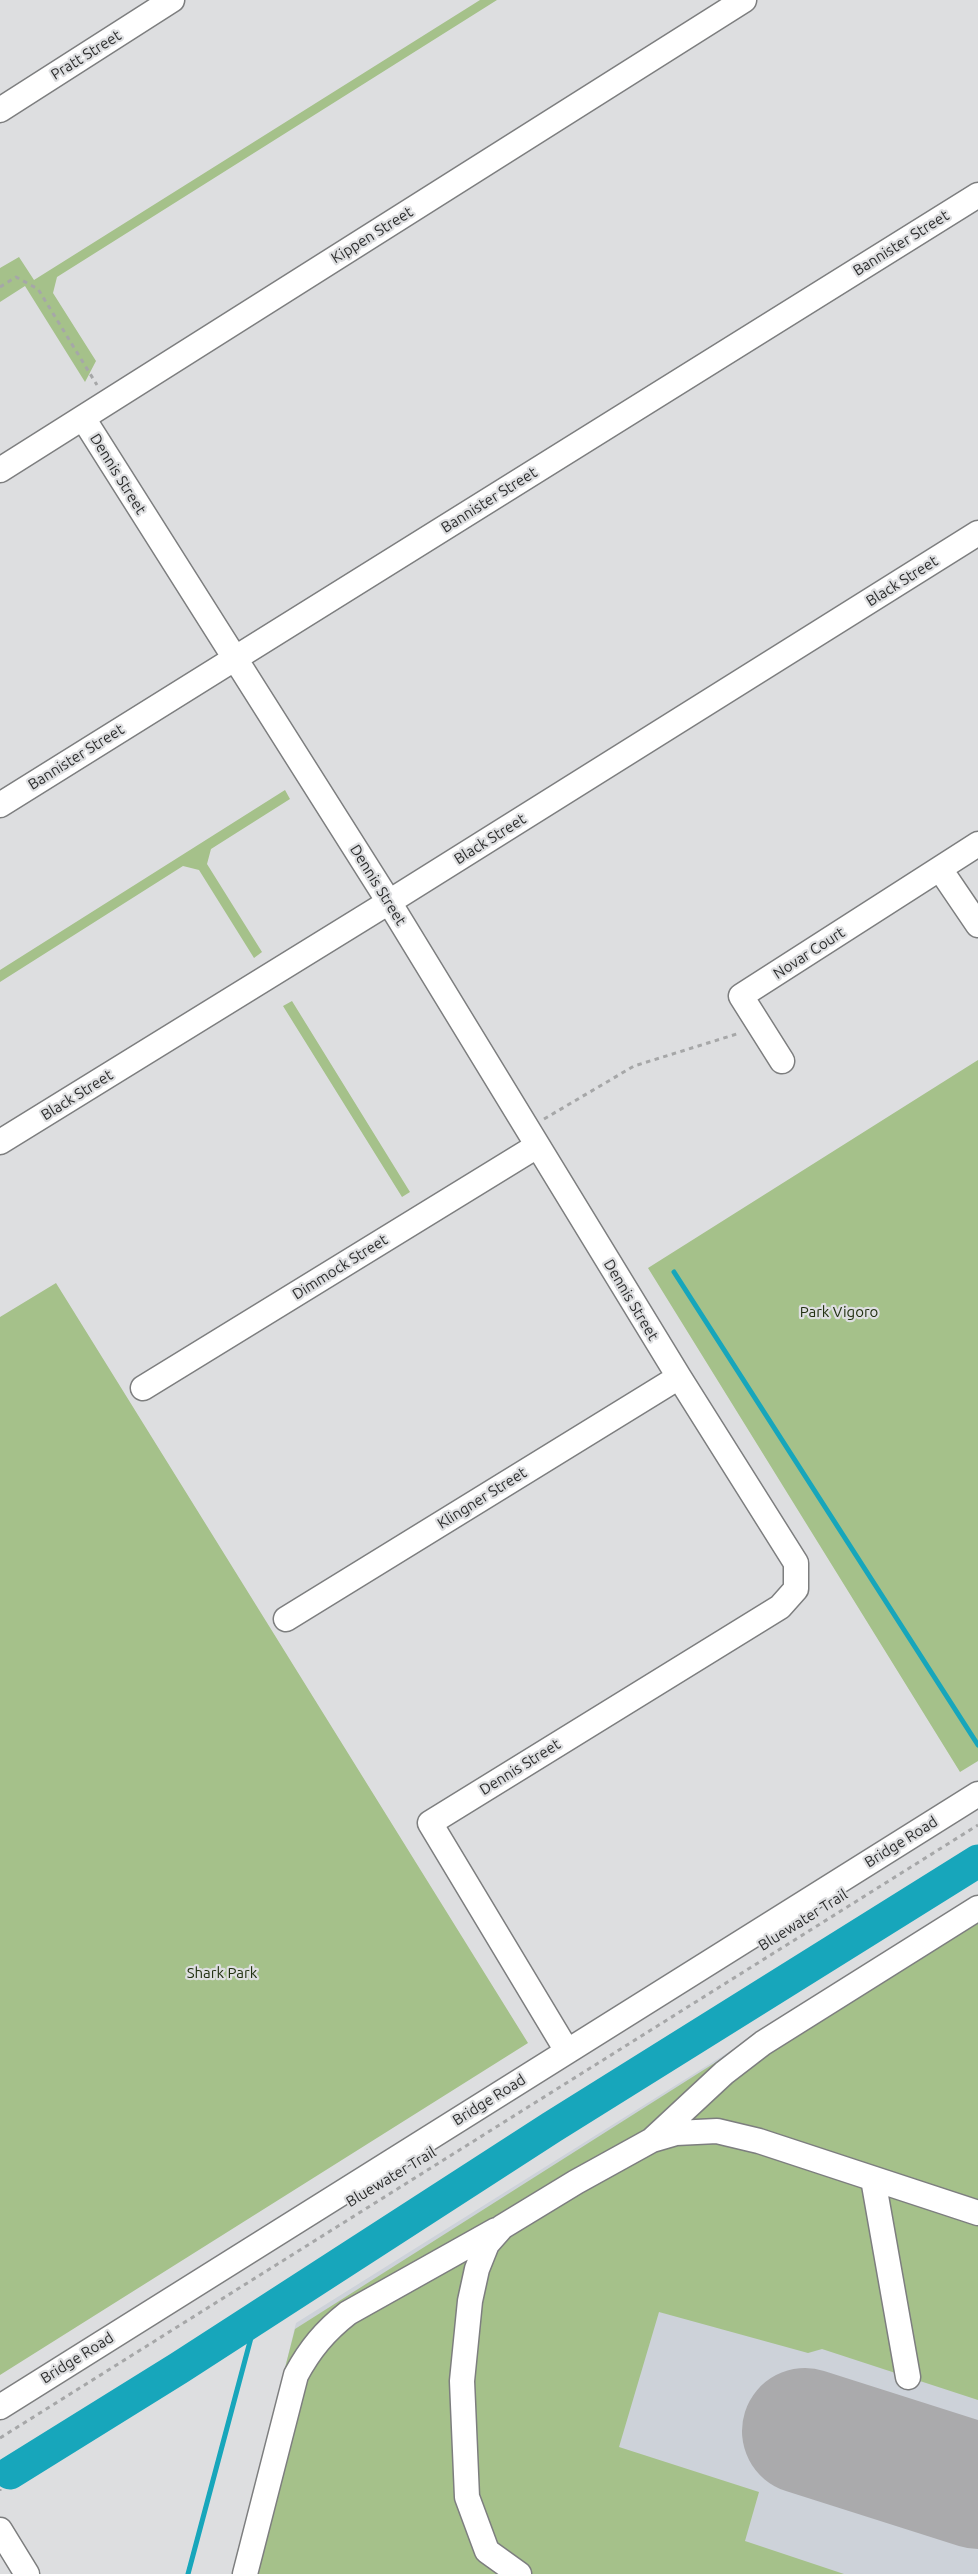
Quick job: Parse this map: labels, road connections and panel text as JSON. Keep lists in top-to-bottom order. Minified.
{"streets":{"street":["Pratt Street","Kippen Street","Bannister Street","Dennis Street","Black Street","Novar Court","Dimmock Street","Klingner Street","Bridge Road"],"path":["Bluewater Trail"]},"crossings":[["Kippen Street","Dennis Street"],["Bannister Street","Dennis Street"],["Dennis Street","Black Street"],["Dennis Street","Dimmock Street"],["Dennis Street","Klingner Street"],["Dennis Street","Bridge Road"]],"parks":["Park Vigoro","Shark Park"]}
